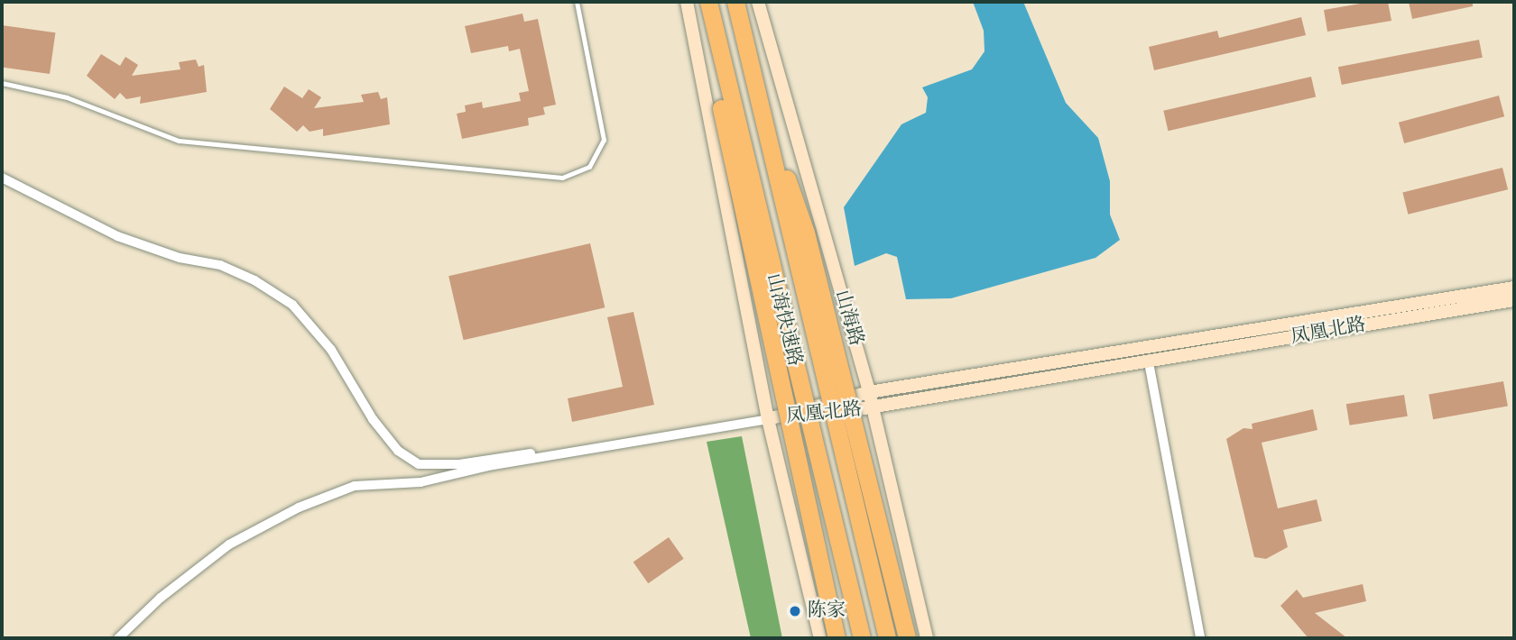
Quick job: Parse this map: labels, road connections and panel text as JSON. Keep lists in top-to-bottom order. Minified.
{"streets":{"highway":["山海快速路"],"street":["山海路","凤凰北路"]},"crossings":[["山海路","凤凰北路"]],"places":["陈家"]}
